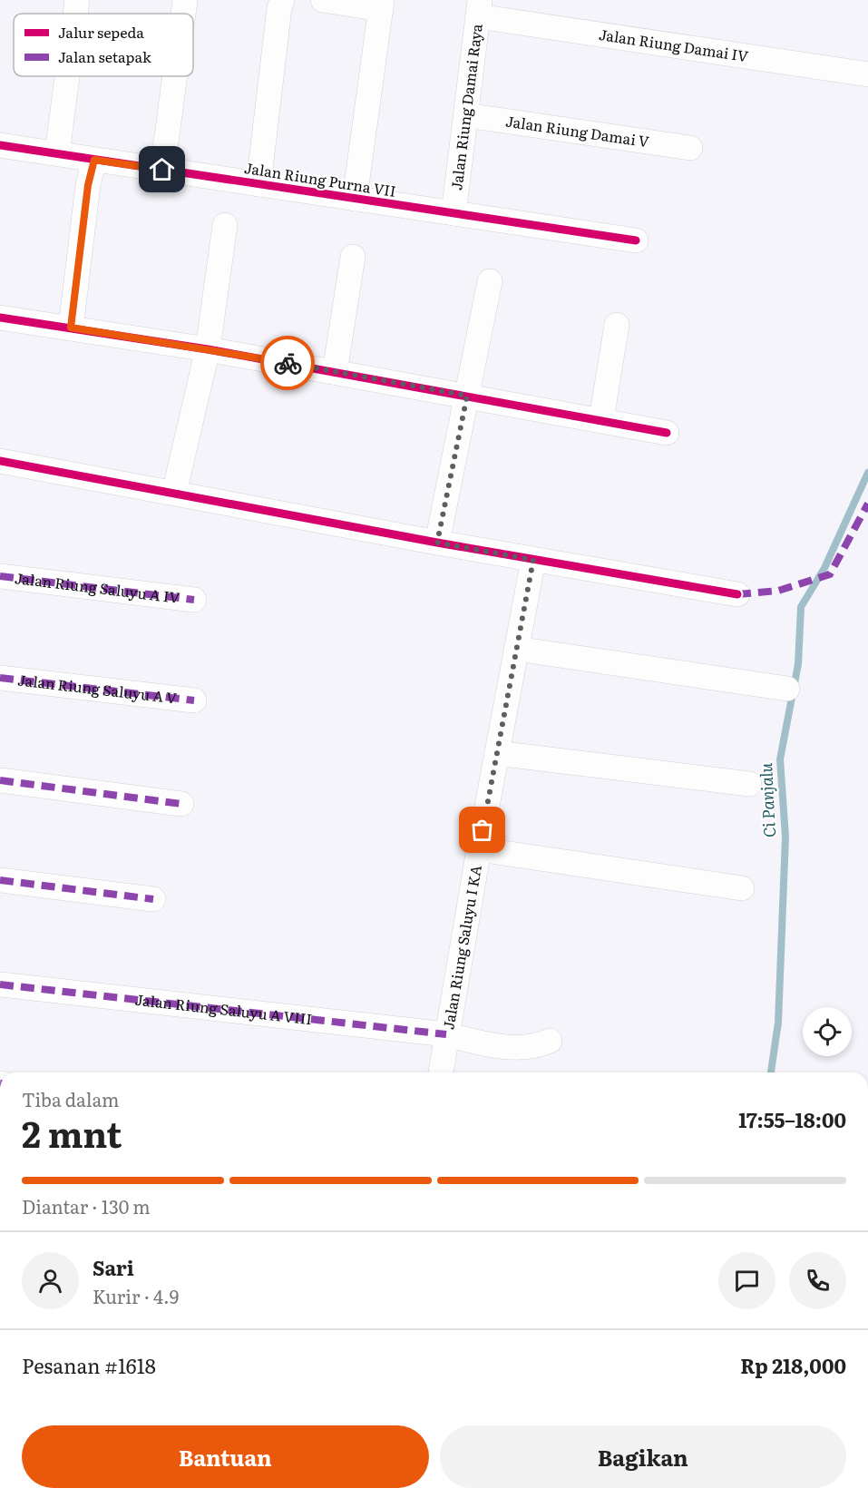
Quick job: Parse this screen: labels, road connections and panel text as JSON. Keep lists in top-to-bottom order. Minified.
{"streets":{"street":["Jalan Riung Damai IV","Jalan Riung Damai Raya","Jalan Riung Damai V","Jalan Riung Purna VII","Jalan Riung Saluyu A IV","Jalan Riung Saluyu A V","Jalan Riung Saluyu I KA","Jalan Riung Saluyu A VIII"]},"crossings":[["Jalan Riung Damai IV","Jalan Riung Damai Raya"],["Jalan Riung Damai Raya","Jalan Riung Damai V"],["Jalan Riung Damai Raya","Jalan Riung Purna VII"],["Jalan Riung Saluyu I KA","Jalan Riung Saluyu A VIII"]],"water":["Ci Panjalu"],"legend":["Jalur sepeda","Jalan setapak"],"page":{"heading":["2 mnt","Tiba dalam","17:55–18:00"],"panel":["Sari","Kurir · 4.9","Pesanan #1618","Rp 218,000"],"bar":"Diantar · 130 m","buttons":["Bantuan","Bagikan"]}}
